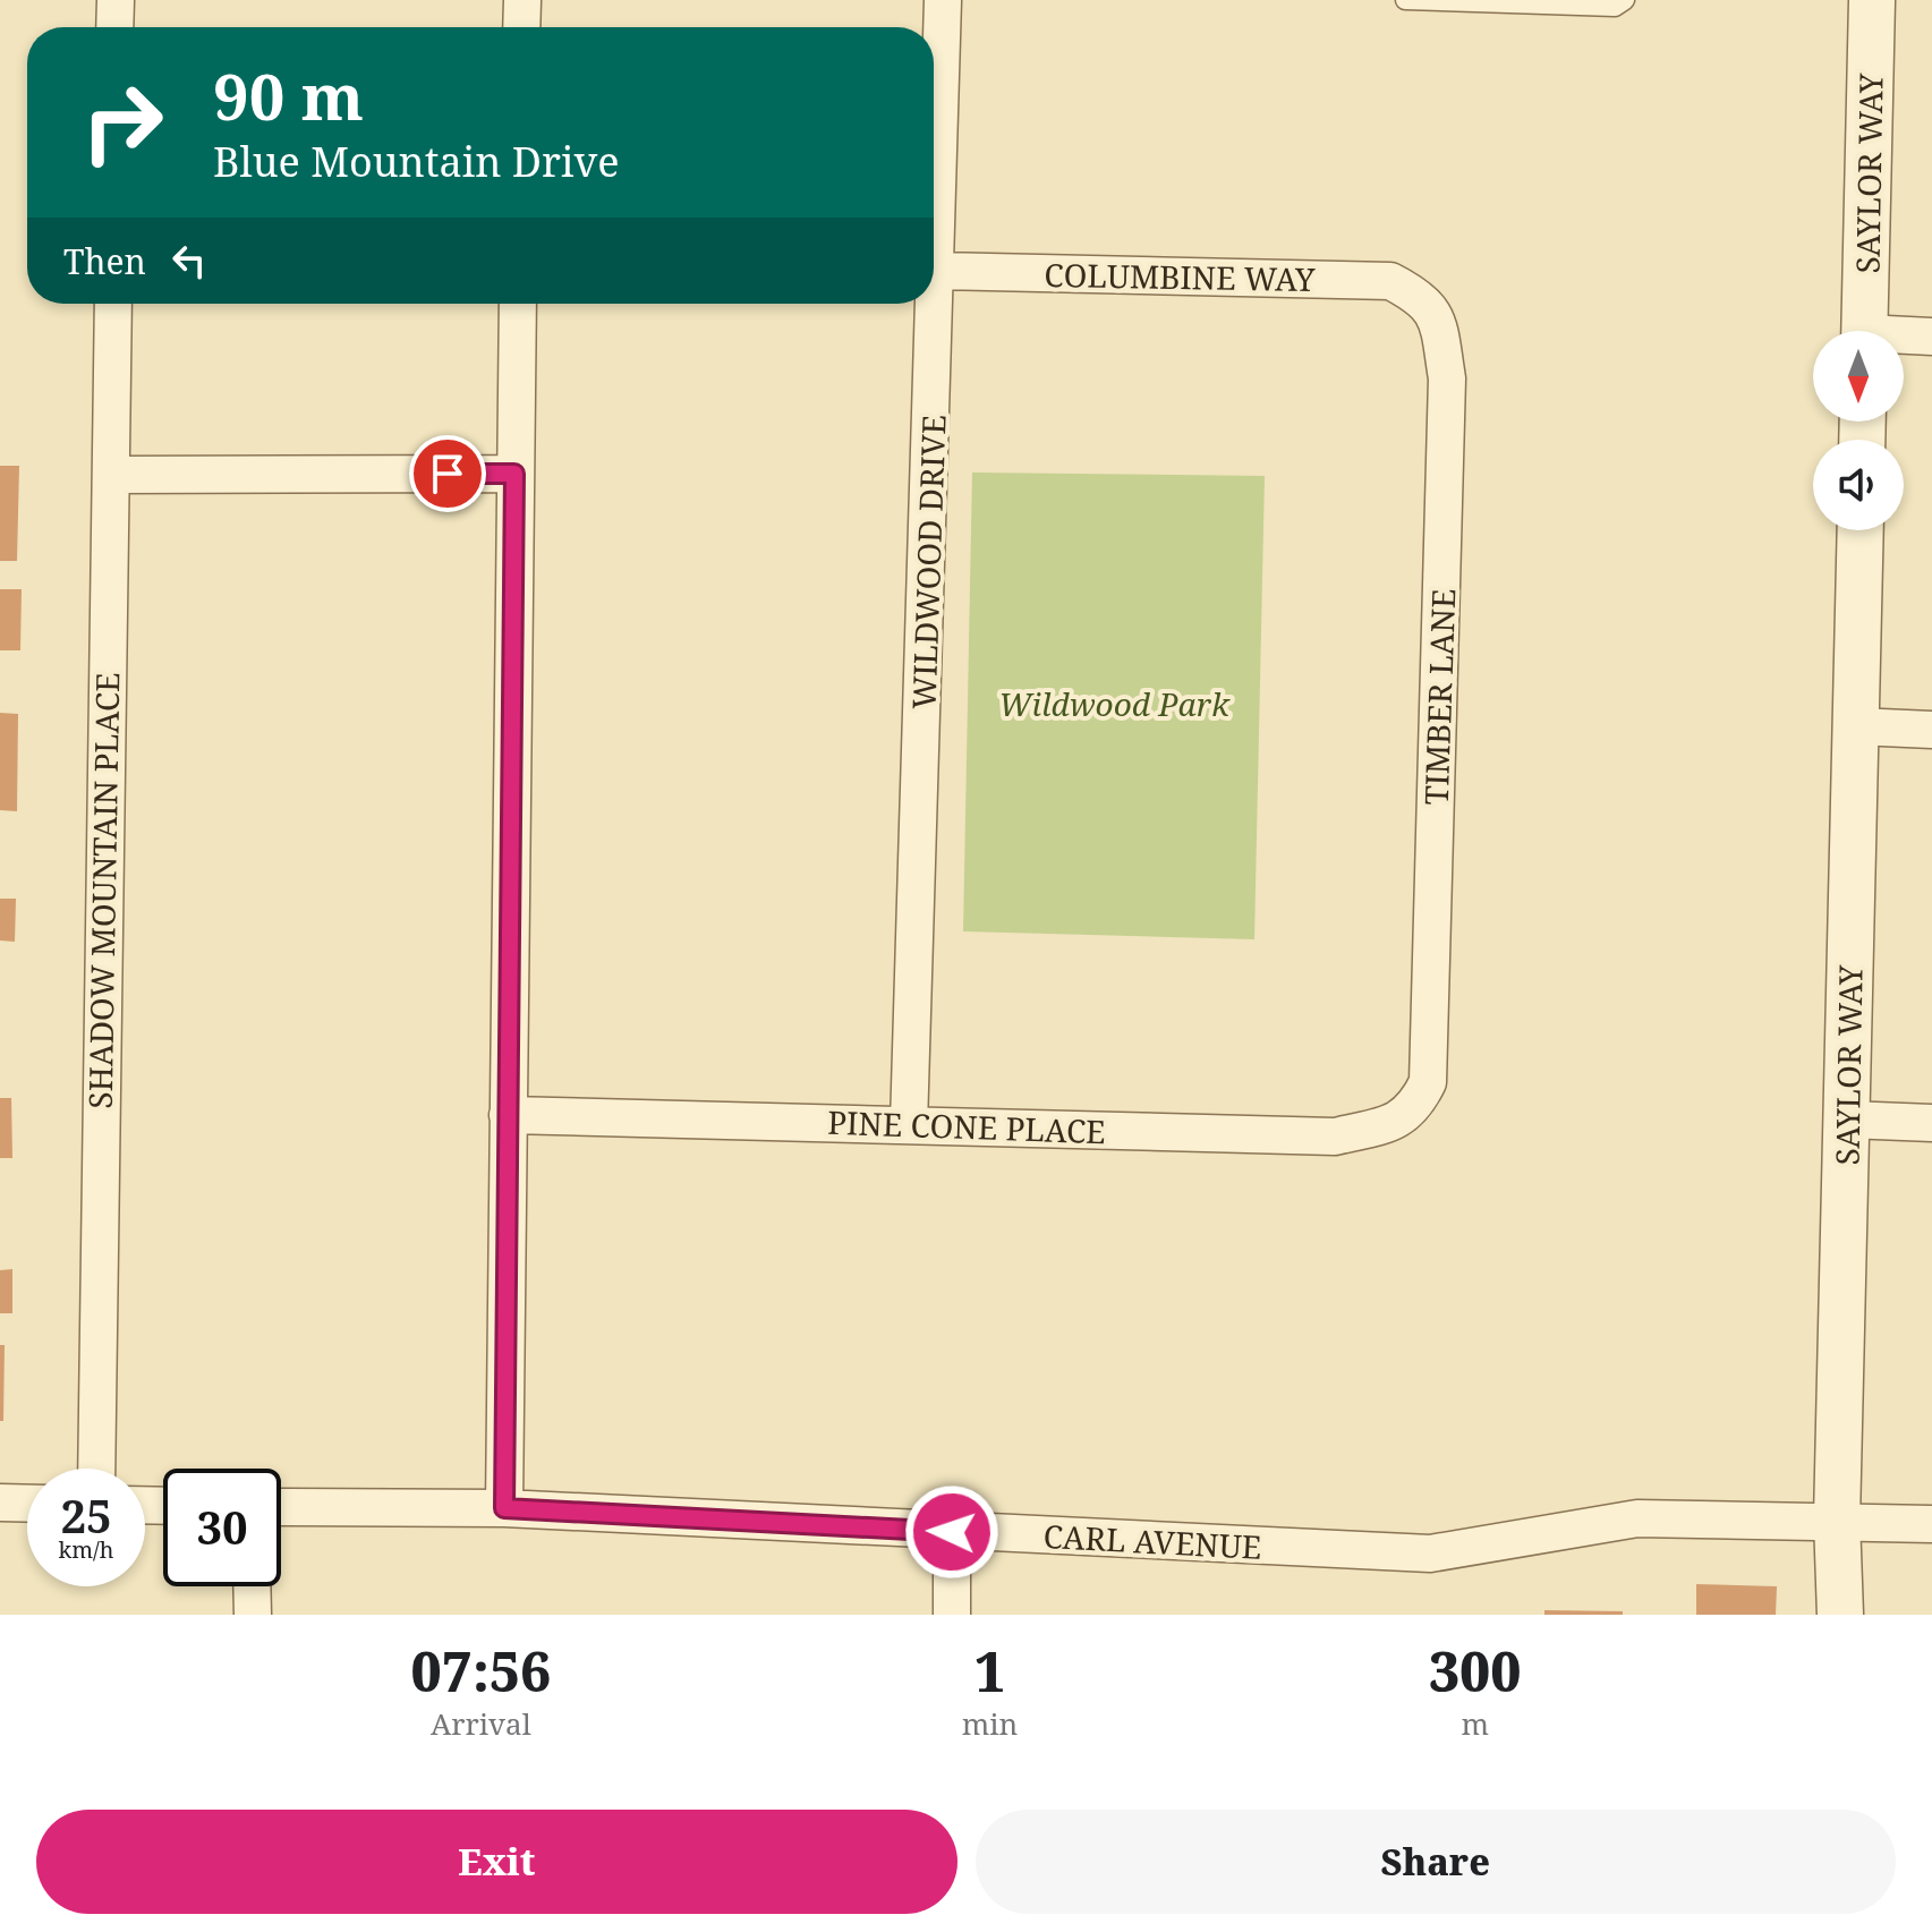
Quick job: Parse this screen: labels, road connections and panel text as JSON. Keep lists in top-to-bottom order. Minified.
{"streets":{"street":["SAYLOR WAY","COLUMBINE WAY","WILDWOOD DRIVE","TIMBER LANE","SHADOW MOUNTAIN PLACE","PINE CONE PLACE","CARL AVENUE"]},"crossings":[["SAYLOR WAY","CARL AVENUE"],["COLUMBINE WAY","WILDWOOD DRIVE"],["COLUMBINE WAY","TIMBER LANE"],["WILDWOOD DRIVE","PINE CONE PLACE"],["TIMBER LANE","PINE CONE PLACE"]],"parks":["Wildwood Park"],"north":"bottom","page":{"turn":["90 m","Blue Mountain Drive"],"then":"Then","speed":"25 km/h","limit":"30","eta":["07:56","Arrival","1","min","300","m"],"buttons":["Exit","Share"]}}
